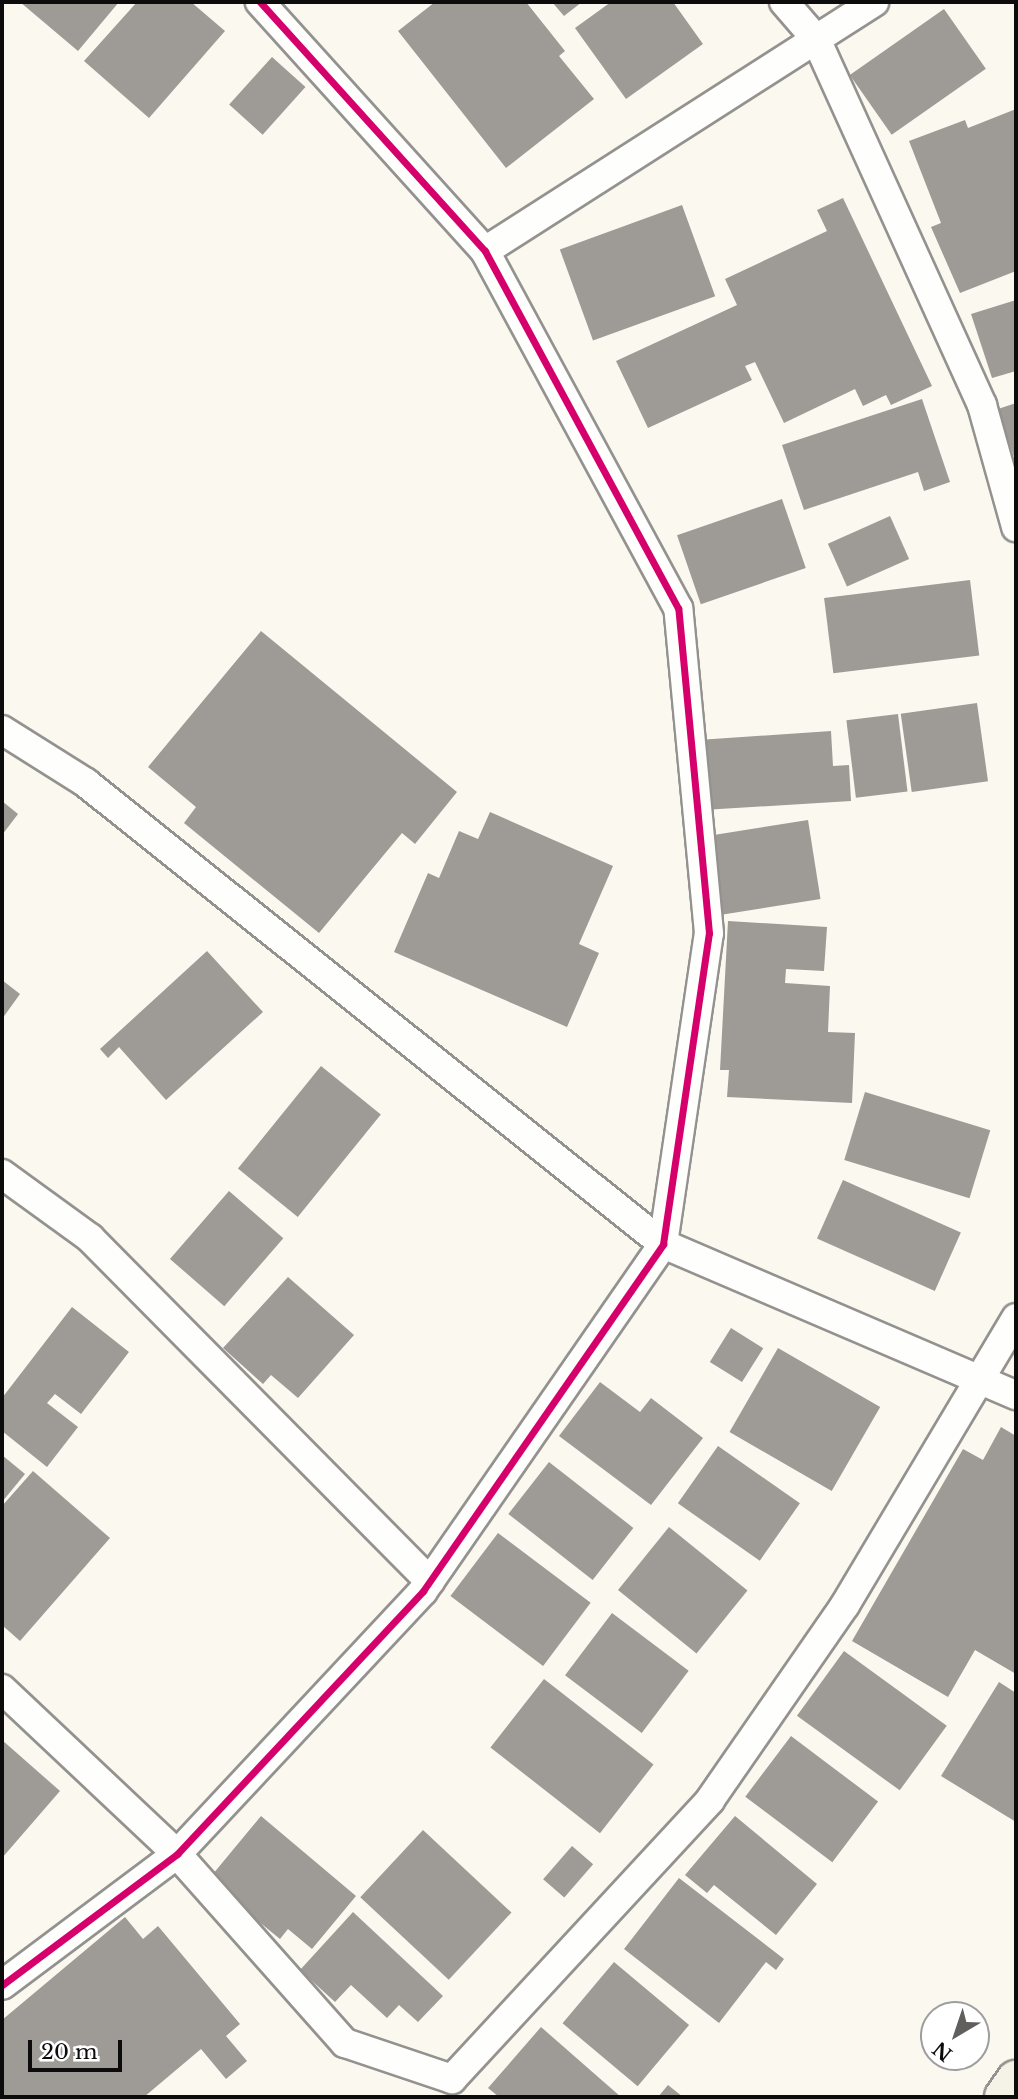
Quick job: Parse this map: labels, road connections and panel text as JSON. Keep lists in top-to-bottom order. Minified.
{"scale_bar":"20 m","north":"bottom left"}
